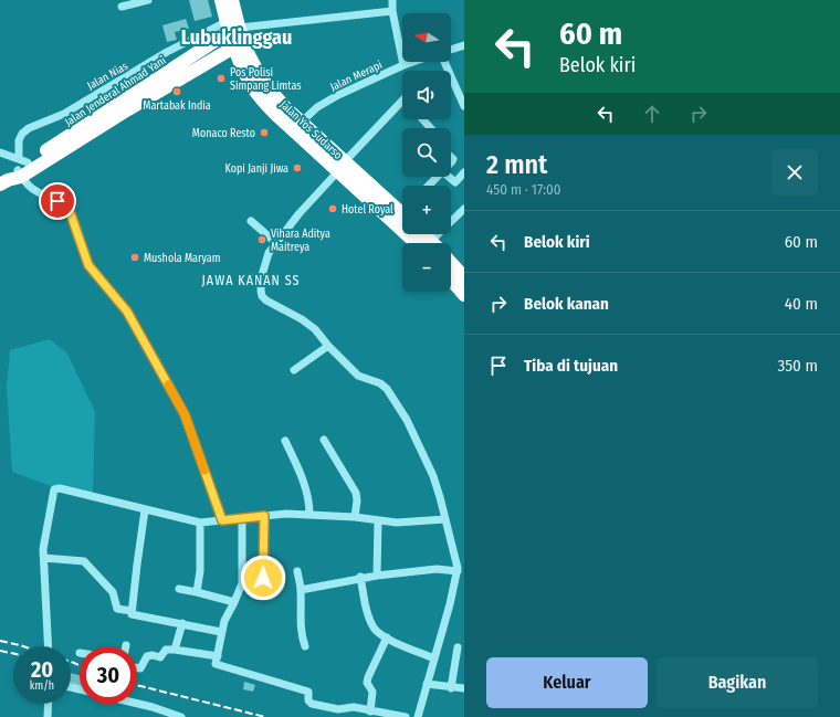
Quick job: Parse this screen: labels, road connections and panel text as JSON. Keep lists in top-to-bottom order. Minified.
{"streets":{"highway":["Jalan Jenderal Ahmad Yani","Jalan Yos Sudarso"],"street":["Jalan Nias","Jalan Merapi"]},"crossings":[["Jalan Nias","Jalan Jenderal Ahmad Yani"],["Jalan Nias","Jalan Yos Sudarso"],["Jalan Merapi","Jalan Yos Sudarso"],["Jalan Jenderal Ahmad Yani","Jalan Yos Sudarso"]],"districts":["Lubuklinggau","JAWA KANAN SS"],"places":["Pos Polisi Simpang Limtas","Martabak India","Monaco Resto","Kopi Janji Jiwa","Hotel Royal","Vihara Aditya Maitreya","Mushola Maryam"],"north":"left","page":{"turn":["60 m","Belok kiri"],"map_buttons":["+","−"],"heading":["2 mnt","450 m · 17:00"],"list":[{"name":"Belok kiri","value":"60 m"},{"name":"Belok kanan","value":"40 m"},{"name":"Tiba di tujuan","value":"350 m"}],"speed":"20 km/h","limit":"30","buttons":["Keluar","Bagikan"]}}
